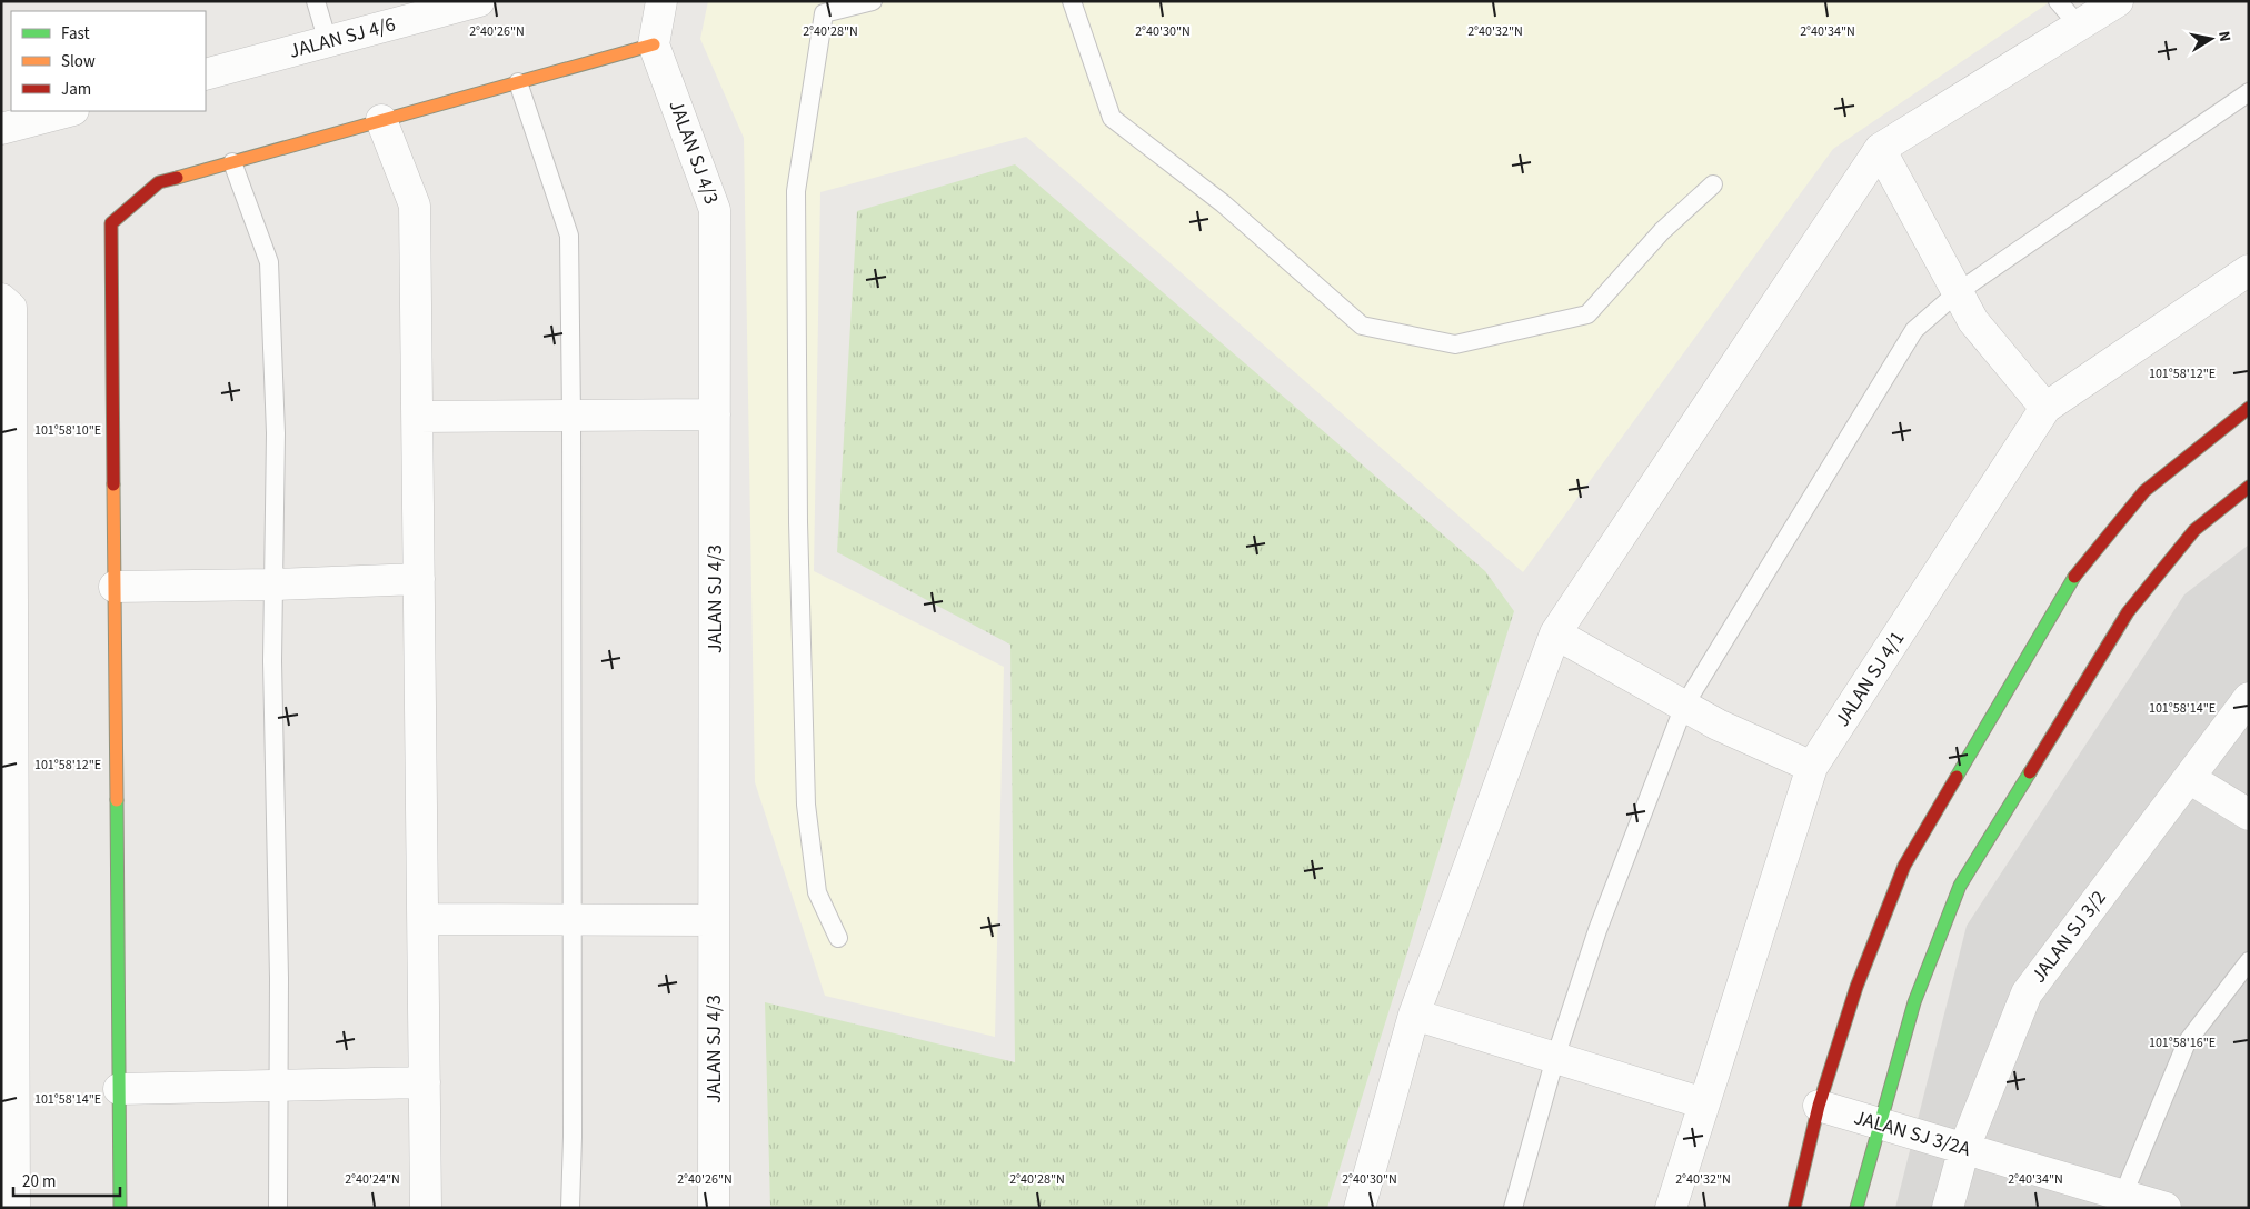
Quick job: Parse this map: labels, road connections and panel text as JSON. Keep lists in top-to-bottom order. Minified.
{"streets":{"street":["JALAN SJ 4/6","JALAN SJ 4/3","JALAN SJ 4/1","JALAN SJ 3/2","JALAN SJ 3/2A"]},"crossings":[["JALAN SJ 3/2","JALAN SJ 3/2A"]],"legend":["Fast","Slow","Jam"],"scale_bar":"20 m","north":"right","coordinates":["2°40'28\"N","2°40'26\"N","2°40'30\"N","2°40'32\"N","2°40'34\"N","101°58'12\"E","101°58'10\"E","101°58'14\"E","101°58'16\"E","2°40'24\"N"]}
